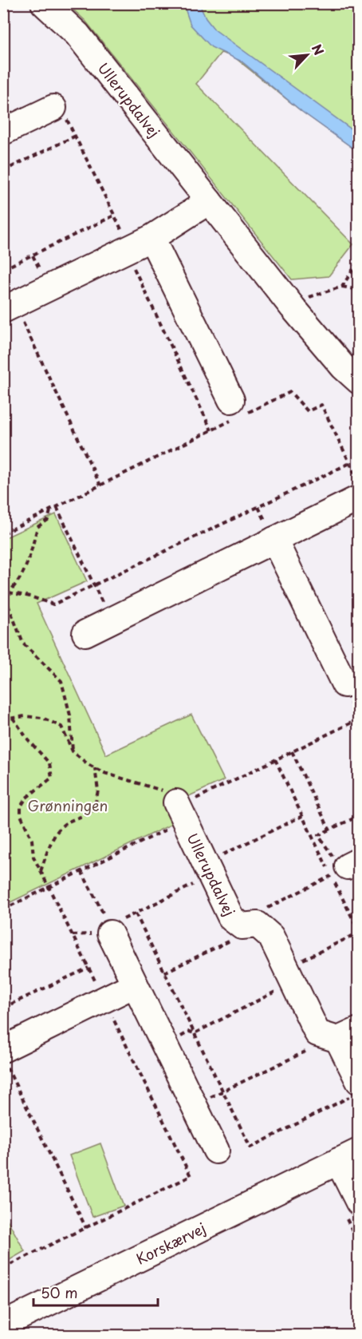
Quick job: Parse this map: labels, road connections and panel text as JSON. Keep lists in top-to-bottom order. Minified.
{"streets":{"street":["Ullerupdalvej","Korskærvej"]},"parks":["Grønningen"],"scale_bar":"50 m","north":"top right"}
